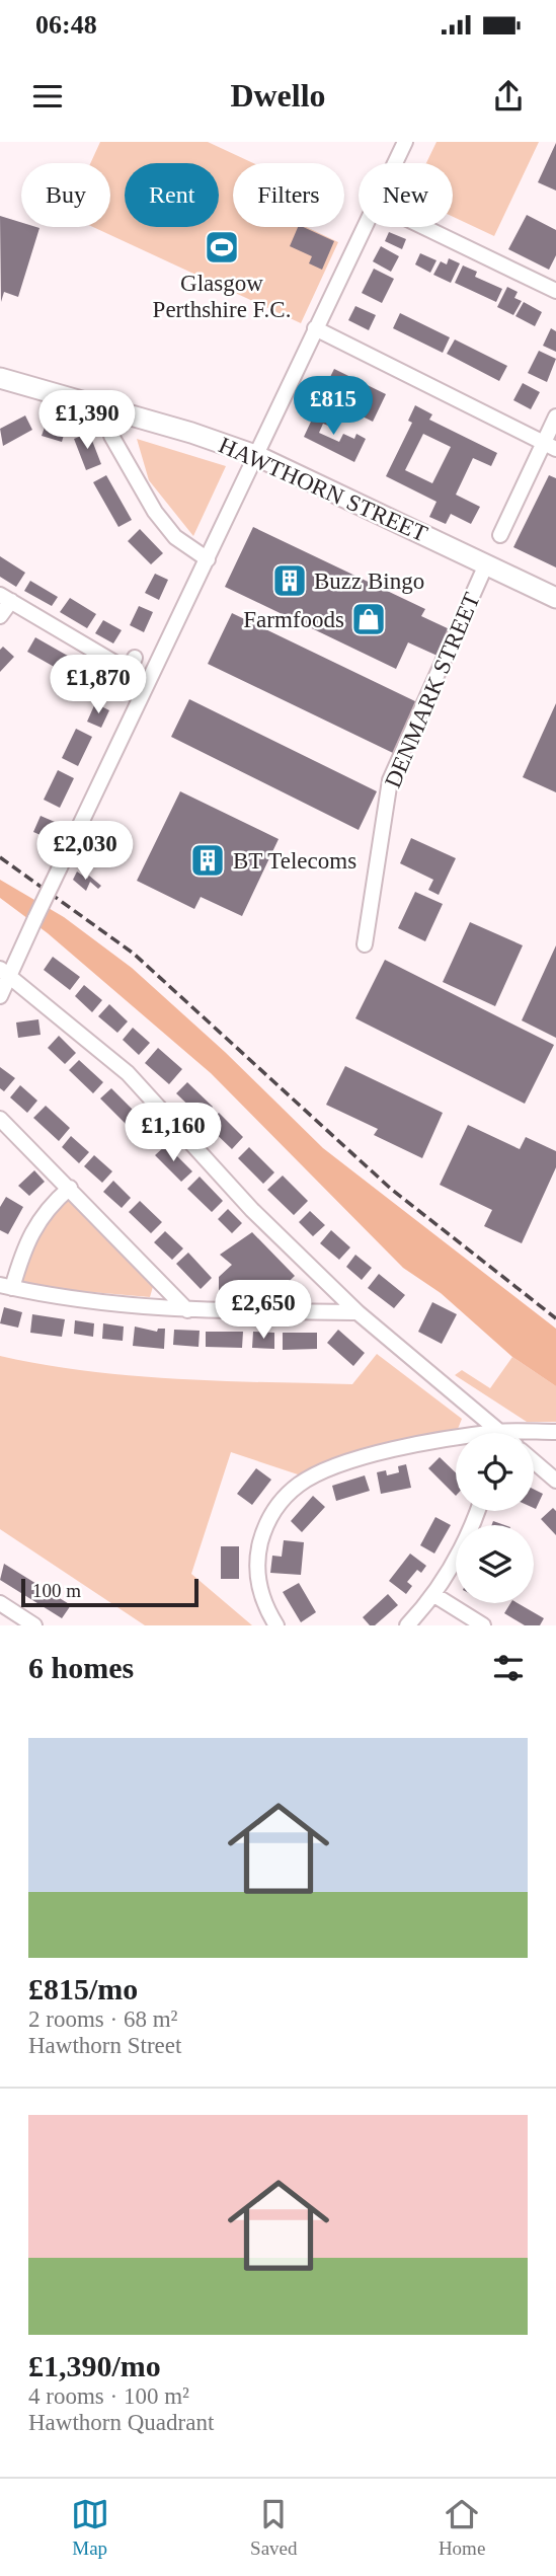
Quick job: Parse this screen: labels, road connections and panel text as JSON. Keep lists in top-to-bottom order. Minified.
{"streets":{"main road":["HAWTHORN STREET"],"street":["DENMARK STREET"]},"crossings":[["HAWTHORN STREET","DENMARK STREET"]],"places":{"sports":["Glasgow Perthshire F.C."],"building":["Buzz Bingo","BT Telecoms"],"shop":["Farmfoods"]},"scale_bar":"100 m","page":{"status":"06:48","header":"Dwello","chip":["Buy","Rent","Filters","New"],"price":["£815","£1,390","£1,870","£2,030","£1,160","£2,650"],"scale":"100 m","heading":"6 homes","list":[{"name":"£815/mo","note":"2 rooms · 68 m² · Hawthorn Street"},{"name":"£1,390/mo","note":"4 rooms · 100 m² · Hawthorn Quadrant"}],"tabs":["Map","Saved","Home"]}}
